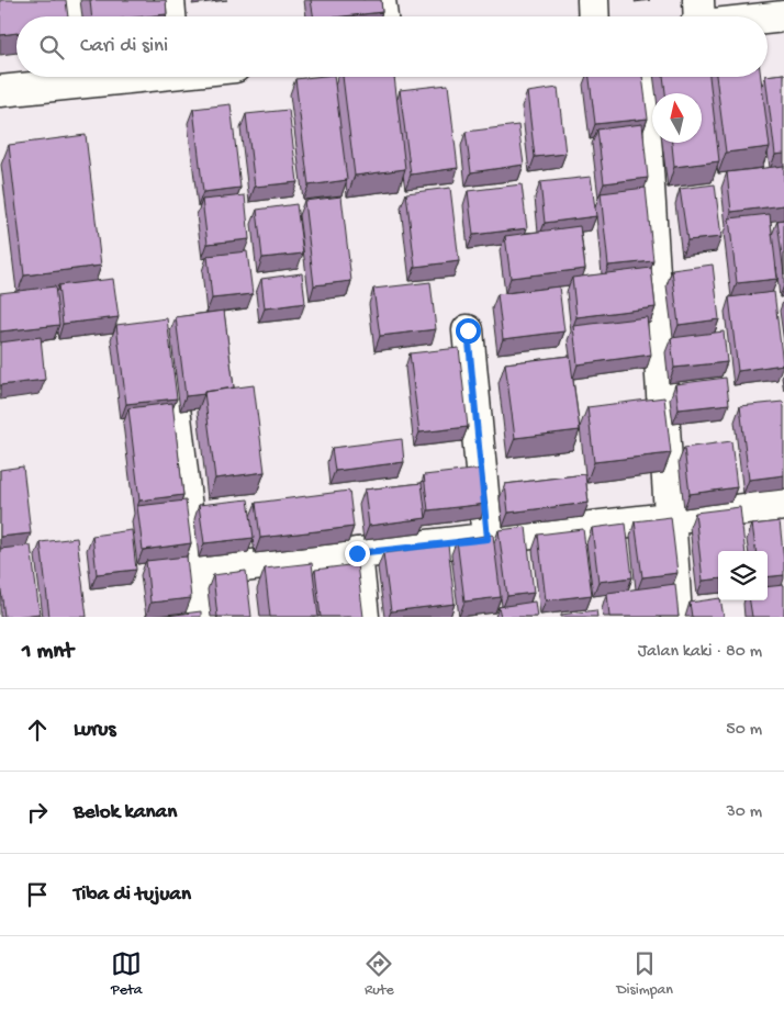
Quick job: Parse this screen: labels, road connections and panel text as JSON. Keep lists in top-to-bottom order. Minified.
{"north":"top","page":{"search":"Cari di sini","heading":["1 mnt","Jalan kaki · 80 m"],"list":[["Lurus","50 m"],["Belok kanan","30 m"],"Tiba di tujuan"],"nav":["Peta","Rute","Disimpan"]}}
